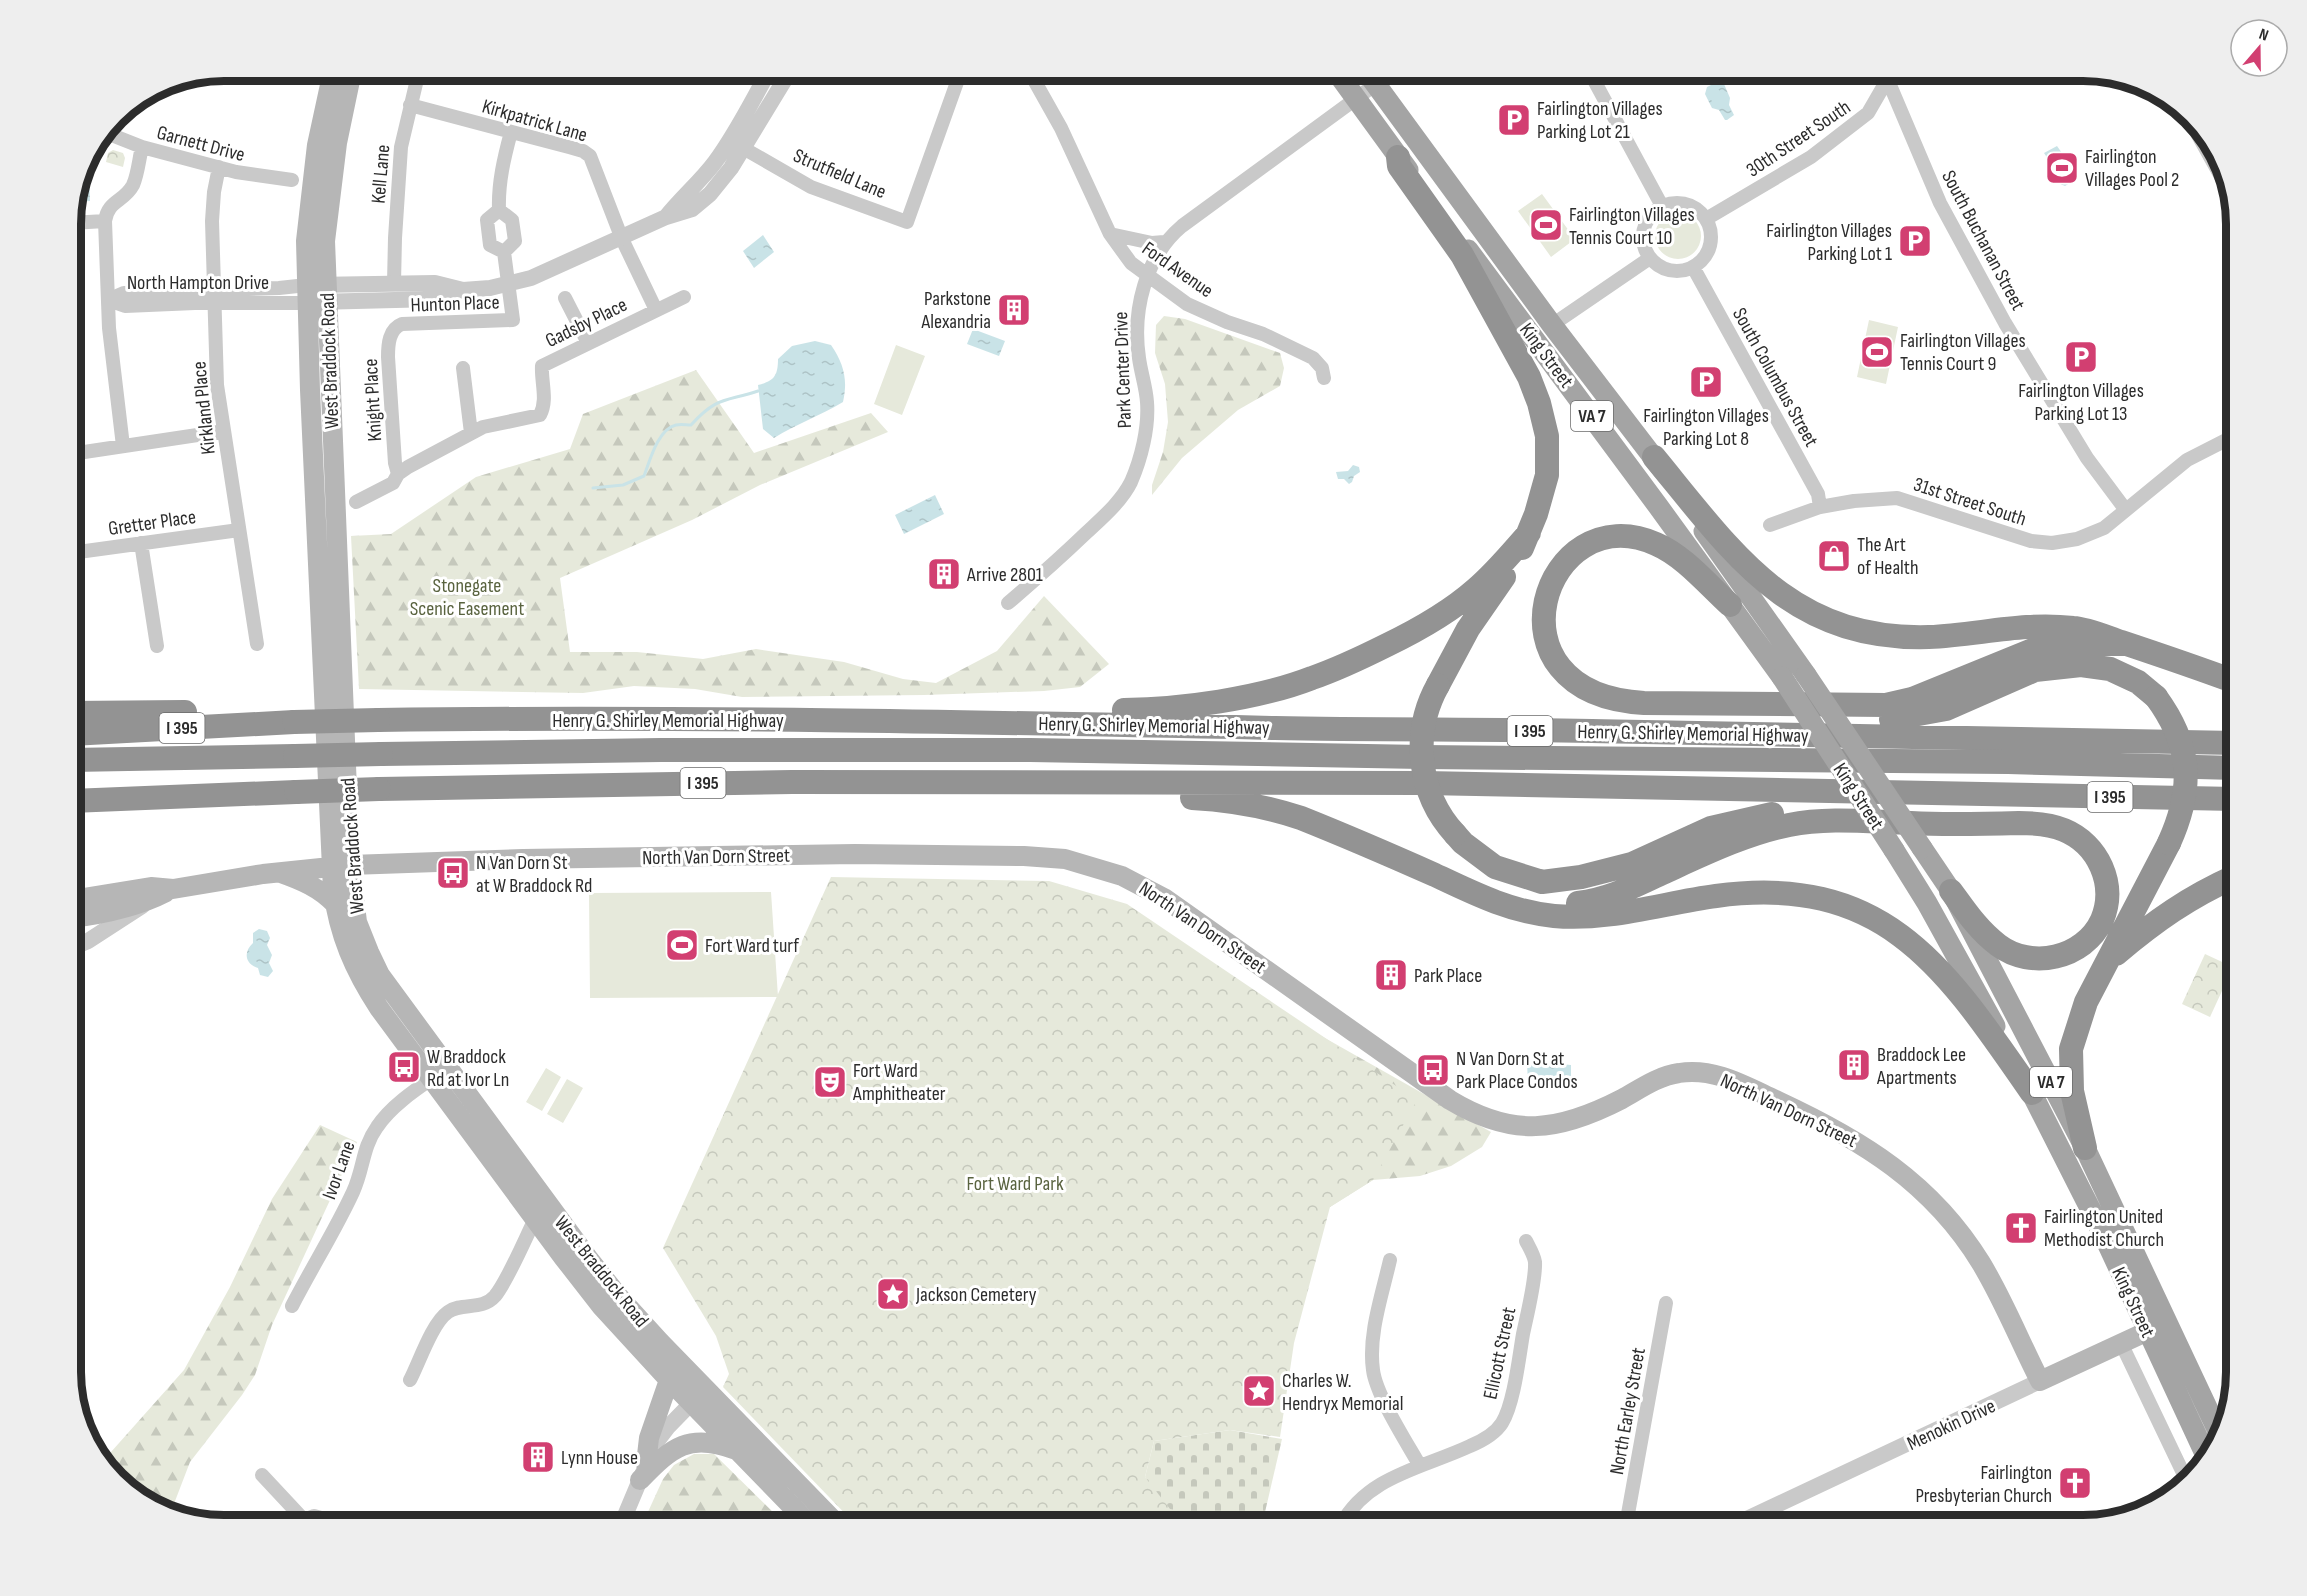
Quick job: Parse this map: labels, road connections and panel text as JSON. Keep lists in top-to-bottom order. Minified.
{"streets":{"highway":["Henry G. Shirley Memorial Highway","I 395"],"main road":["King Street","West Braddock Road","VA 7","North Van Dorn Street","Menokin Drive"],"street":["Kirkpatrick Lane","30th Street South","Garnett Drive","Strutfield Lane","Kell Lane","South Buchanan Street","Ford Avenue","North Hampton Drive","Hunton Place","Gadsby Place","Park Center Drive","South Columbus Street","Knight Place","Kirkland Place","31st Street South","Gretter Place","Ivor Lane","Ellicott Street","North Earley Street"]},"crossings":[["Kirkpatrick Lane","Kell Lane"],["Kirkpatrick Lane","North Hampton Drive"],["Kirkpatrick Lane","Gadsby Place"],["30th Street South","South Columbus Street"],["Garnett Drive","Kirkland Place"],["Strutfield Lane","North Hampton Drive"],["Kell Lane","North Hampton Drive"],["South Buchanan Street","31st Street South"],["Ford Avenue","Park Center Drive"],["North Hampton Drive","Hunton Place"],["North Hampton Drive","West Braddock Road"],["North Hampton Drive","Kirkland Place"],["Hunton Place","Knight Place"],["Gadsby Place","Knight Place"],["King Street","Park Center Drive"],["King Street","Menokin Drive"],["West Braddock Road","North Van Dorn Street"],["West Braddock Road","Ivor Lane"],["South Columbus Street","31st Street South"],["Kirkland Place","Gretter Place"],["Henry G. Shirley Memorial Highway","I 395"],["North Van Dorn Street","Menokin Drive"]],"parks":["Stonegate Scenic Easement","Fort Ward Park"],"places":{"parking":["Fairlington Villages Parking Lot 21","Fairlington Villages Parking Lot 1","Fairlington Villages Parking Lot 13","Fairlington Villages Parking Lot 8"],"sports":["Fairlington Villages Pool 2","Fairlington Villages Tennis Court 10","Fairlington Villages Tennis Court 9","Fort Ward turf"],"building":["Parkstone Alexandria","Arrive 2801","Park Place","Braddock Lee Apartments","Lynn House"],"shop":["The Art of Health"],"bus stop":["N Van Dorn St at W Braddock Rd","W Braddock Rd at Ivor Ln","N Van Dorn St at Park Place Condos"],"theatre":["Fort Ward Amphitheater"],"church":["Fairlington United Methodist Church","Fairlington Presbyterian Church"],"place":["Jackson Cemetery","Charles W. Hendryx Memorial"]},"north":"top"}
